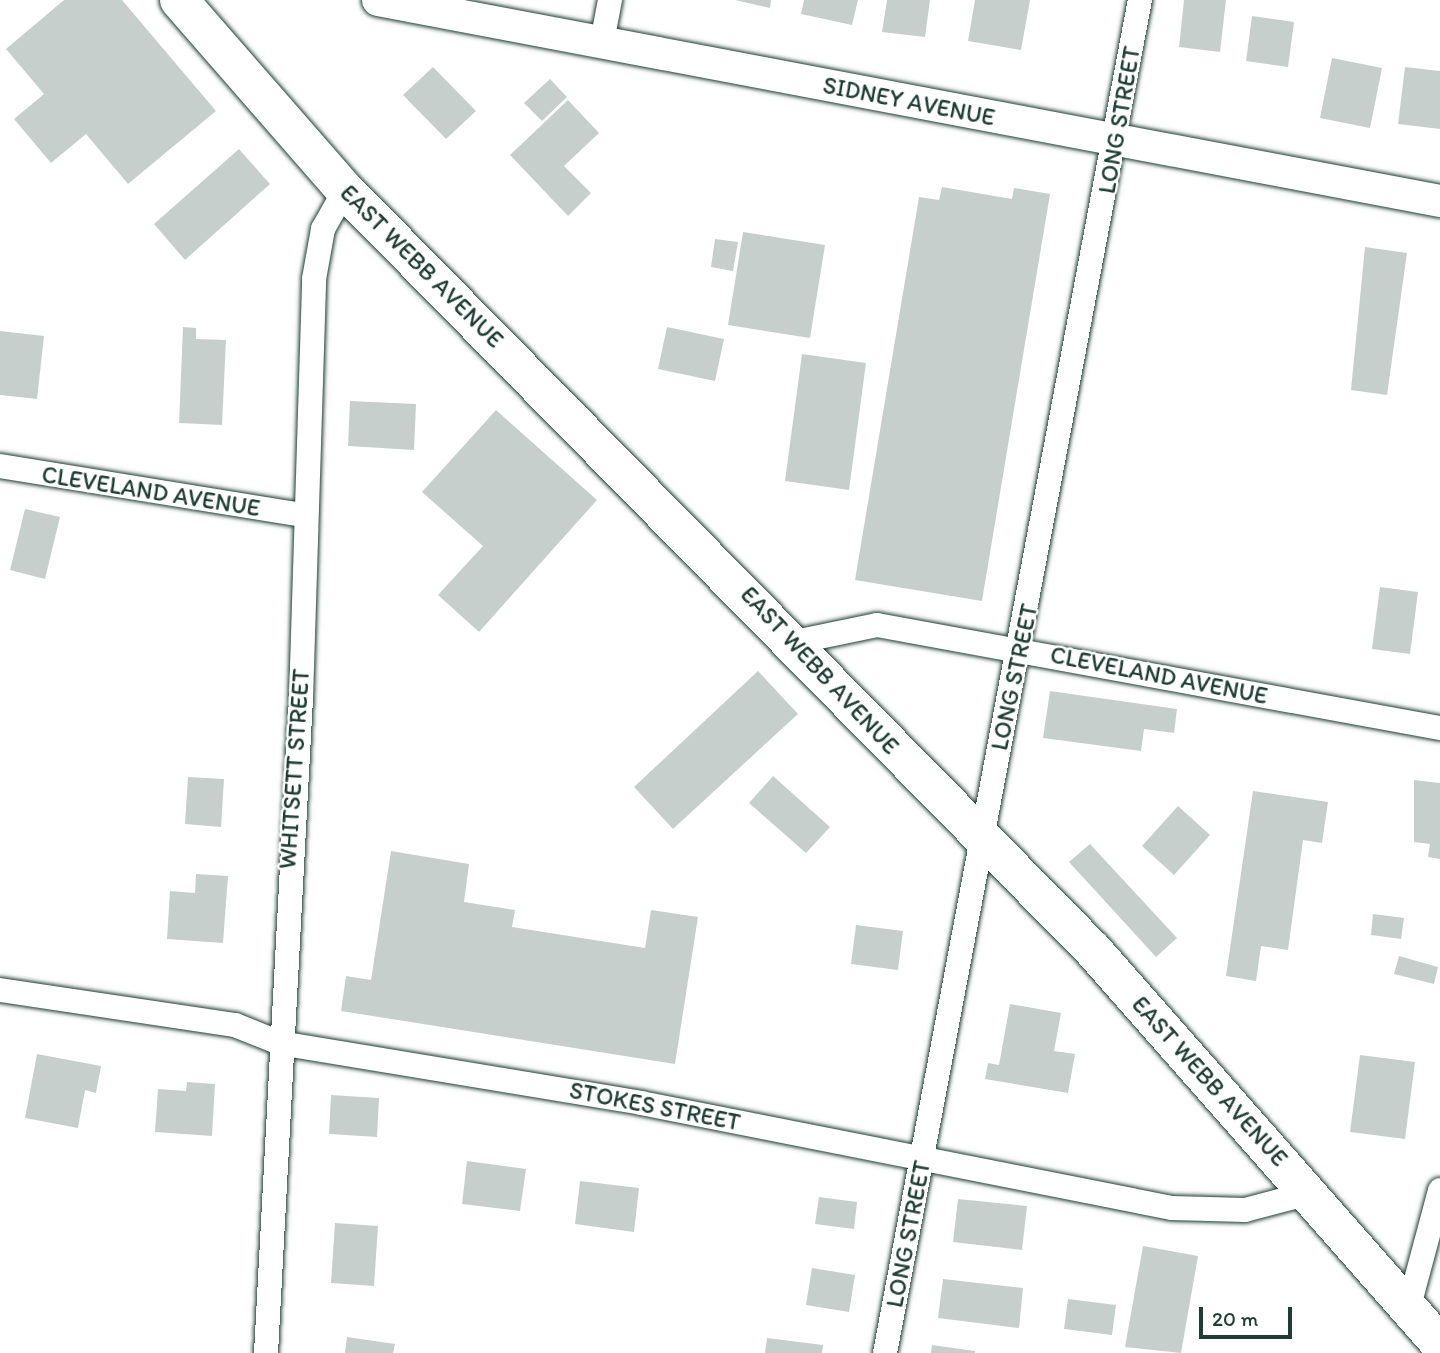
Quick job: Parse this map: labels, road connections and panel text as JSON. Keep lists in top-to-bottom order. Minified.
{"streets":{"highway":["EAST WEBB AVENUE"],"street":["SIDNEY AVENUE","LONG STREET","CLEVELAND AVENUE","WHITSETT STREET","STOKES STREET"]},"crossings":[["SIDNEY AVENUE","LONG STREET"],["LONG STREET","EAST WEBB AVENUE"],["LONG STREET","CLEVELAND AVENUE"],["LONG STREET","STOKES STREET"],["EAST WEBB AVENUE","CLEVELAND AVENUE"],["EAST WEBB AVENUE","WHITSETT STREET"],["EAST WEBB AVENUE","STOKES STREET"],["CLEVELAND AVENUE","WHITSETT STREET"],["WHITSETT STREET","STOKES STREET"]],"scale_bar":"20 m"}
